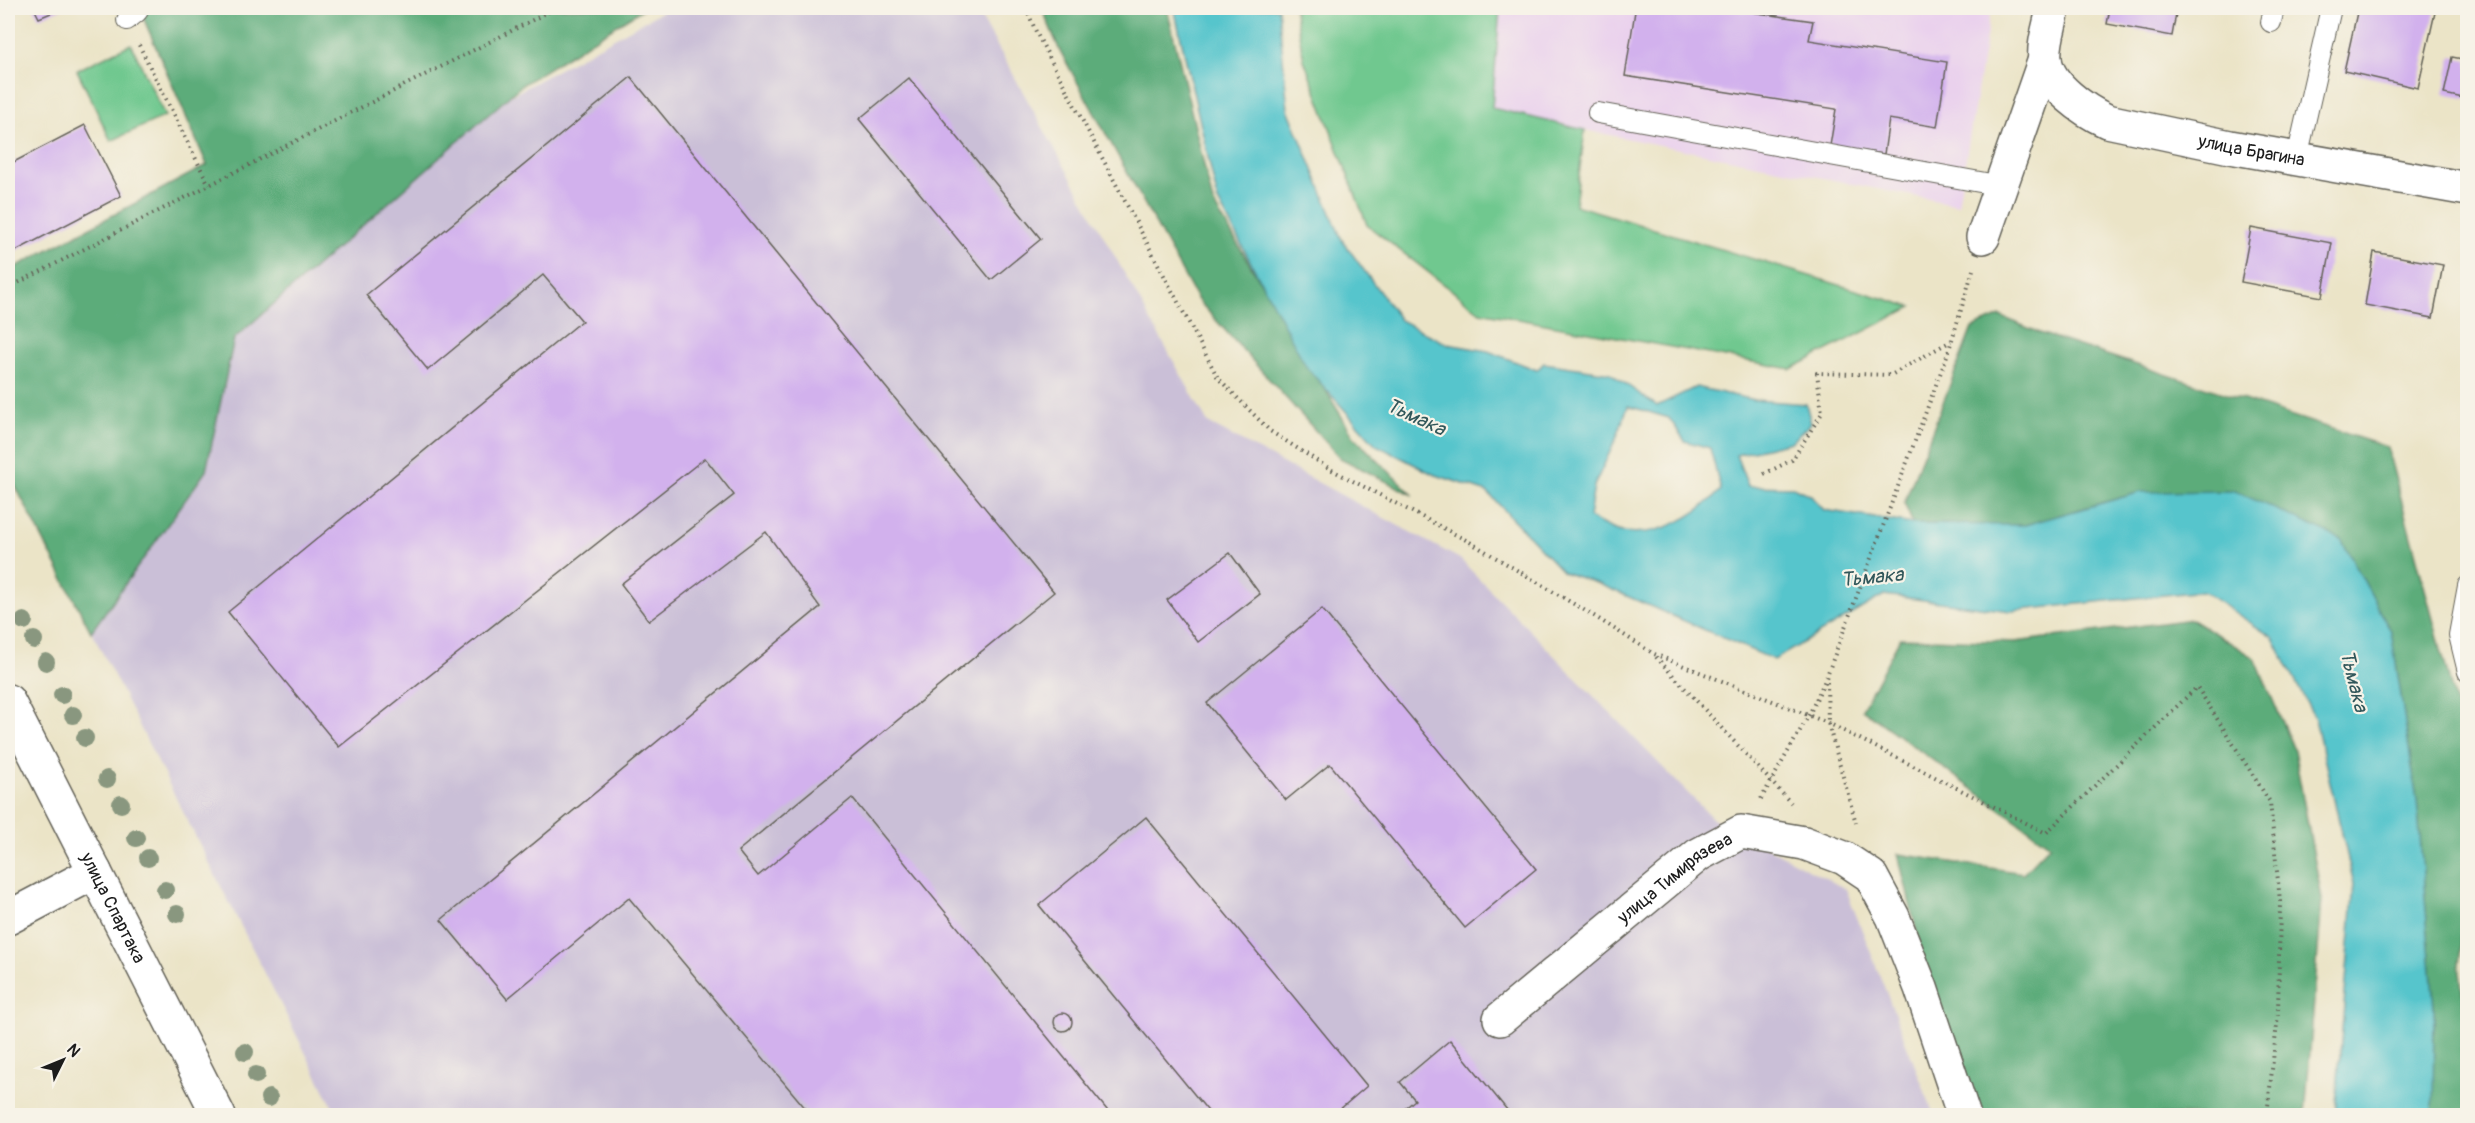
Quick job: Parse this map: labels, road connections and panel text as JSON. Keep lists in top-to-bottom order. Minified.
{"streets":{"street":["улица Брагина","улица Тимирязева","улица Спартака"]},"water":["Тьмака"],"north":"top right"}
